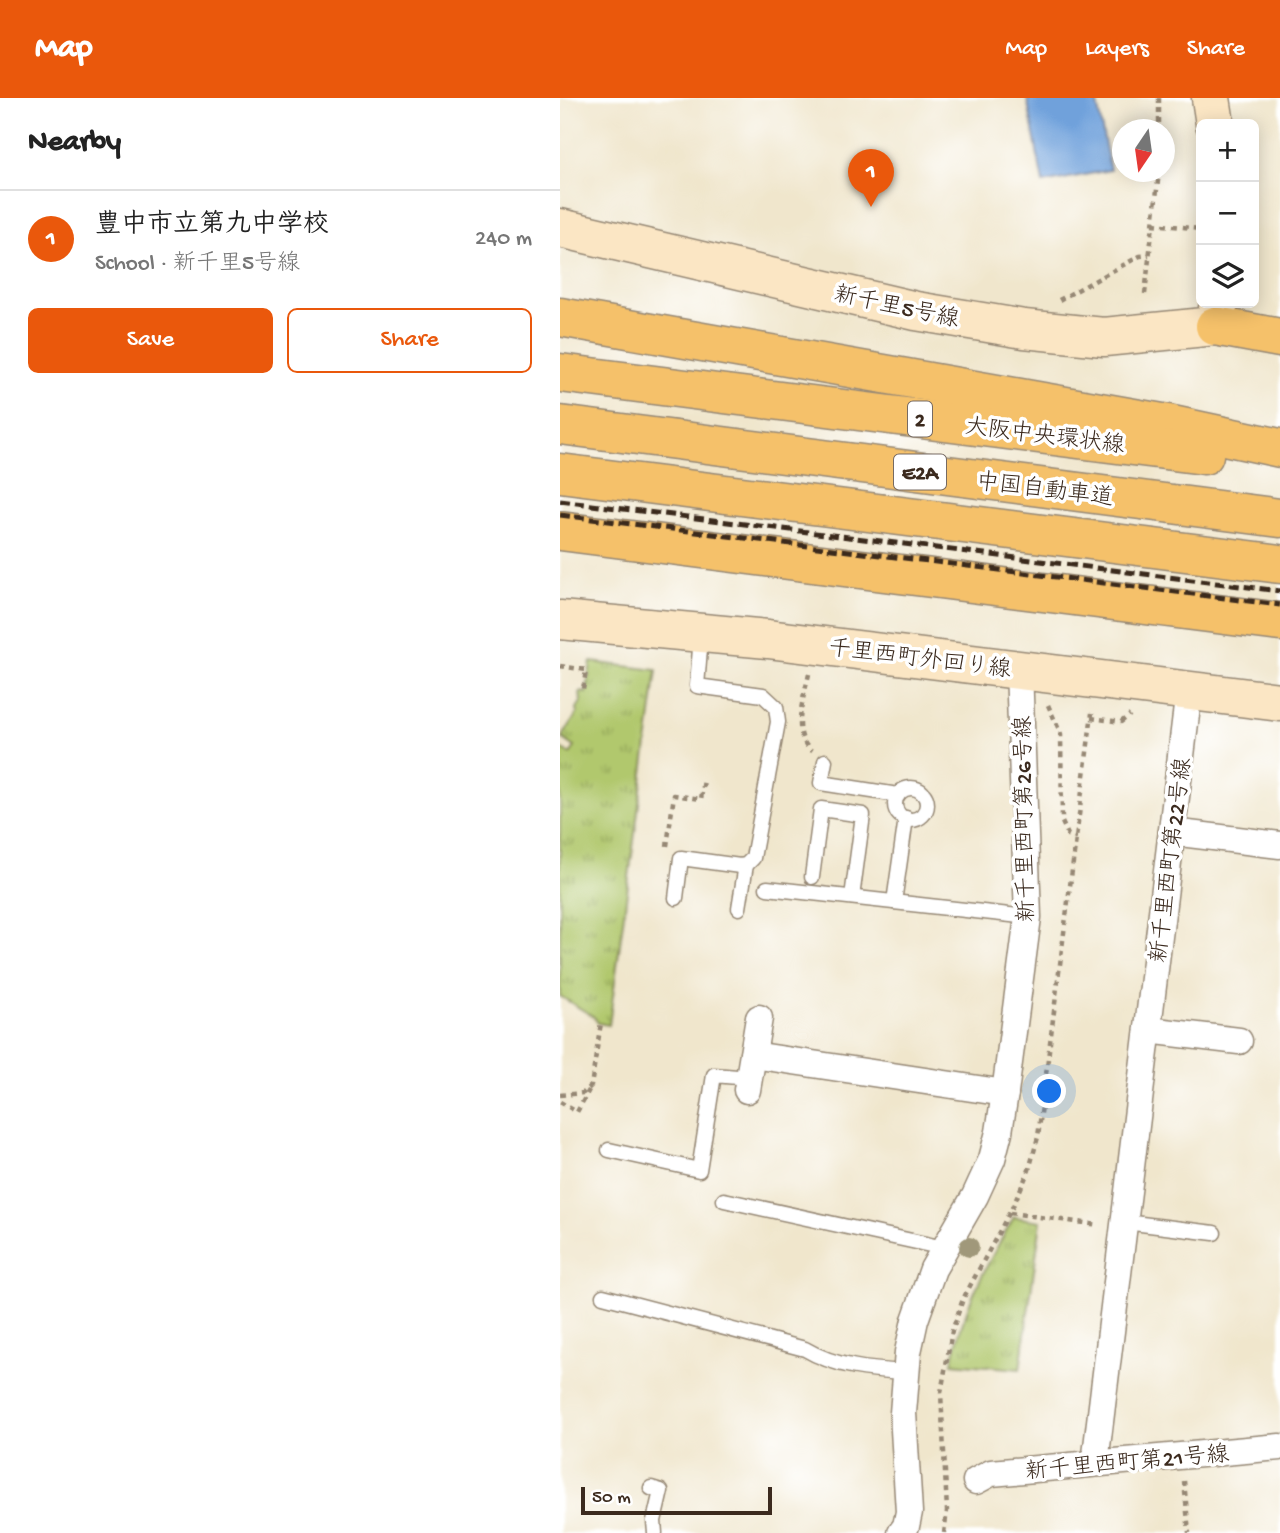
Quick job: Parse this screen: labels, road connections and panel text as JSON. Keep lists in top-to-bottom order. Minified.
{"streets":{"main road":["2","大阪中央環状線","E2A","中国自動車道"],"street":["新千里5号線","千里西町外回り線","新千里西町第26号線","新千里西町第22号線","新千里西町第21号線"]},"crossings":[["千里西町外回り線","新千里西町第26号線"],["千里西町外回り線","新千里西町第22号線"],["新千里西町第22号線","新千里西町第21号線"]],"scale_bar":"50 m","north":"bottom","page":{"header":"Map","nav":["Map","Layers","Share"],"heading":"Nearby","map_buttons":["+","−"],"pins":"1","list":[{"mark":"1","name":"豊中市立第九中学校","note":"School · 新千里5号線","value":"240 m"}],"buttons":["Save","Share"],"scale":"50 m"}}
